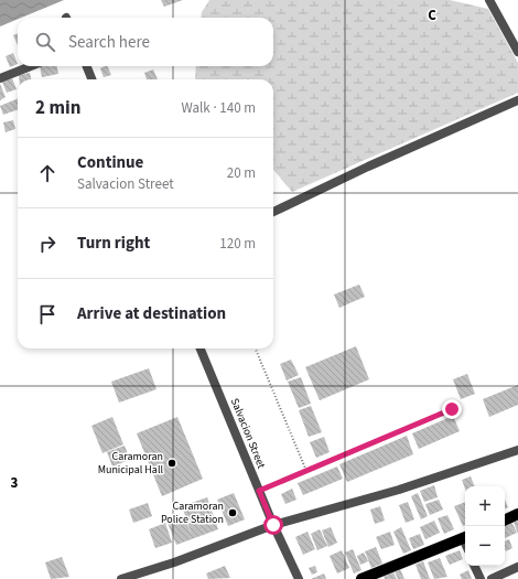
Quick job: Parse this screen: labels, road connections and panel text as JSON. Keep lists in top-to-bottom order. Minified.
{"streets":{"street":["Salvacion Street"]},"places":["Caramoran Municipal Hall","Caramoran Police Station"],"page":{"search":"Search here","heading":["2 min","Walk · 140 m"],"list":[["Continue","Salvacion Street","20 m"],["Turn right","120 m"],"Arrive at destination"],"map_buttons":["+","−"]},"grid":{"columns":["C"],"rows":["3"]}}
